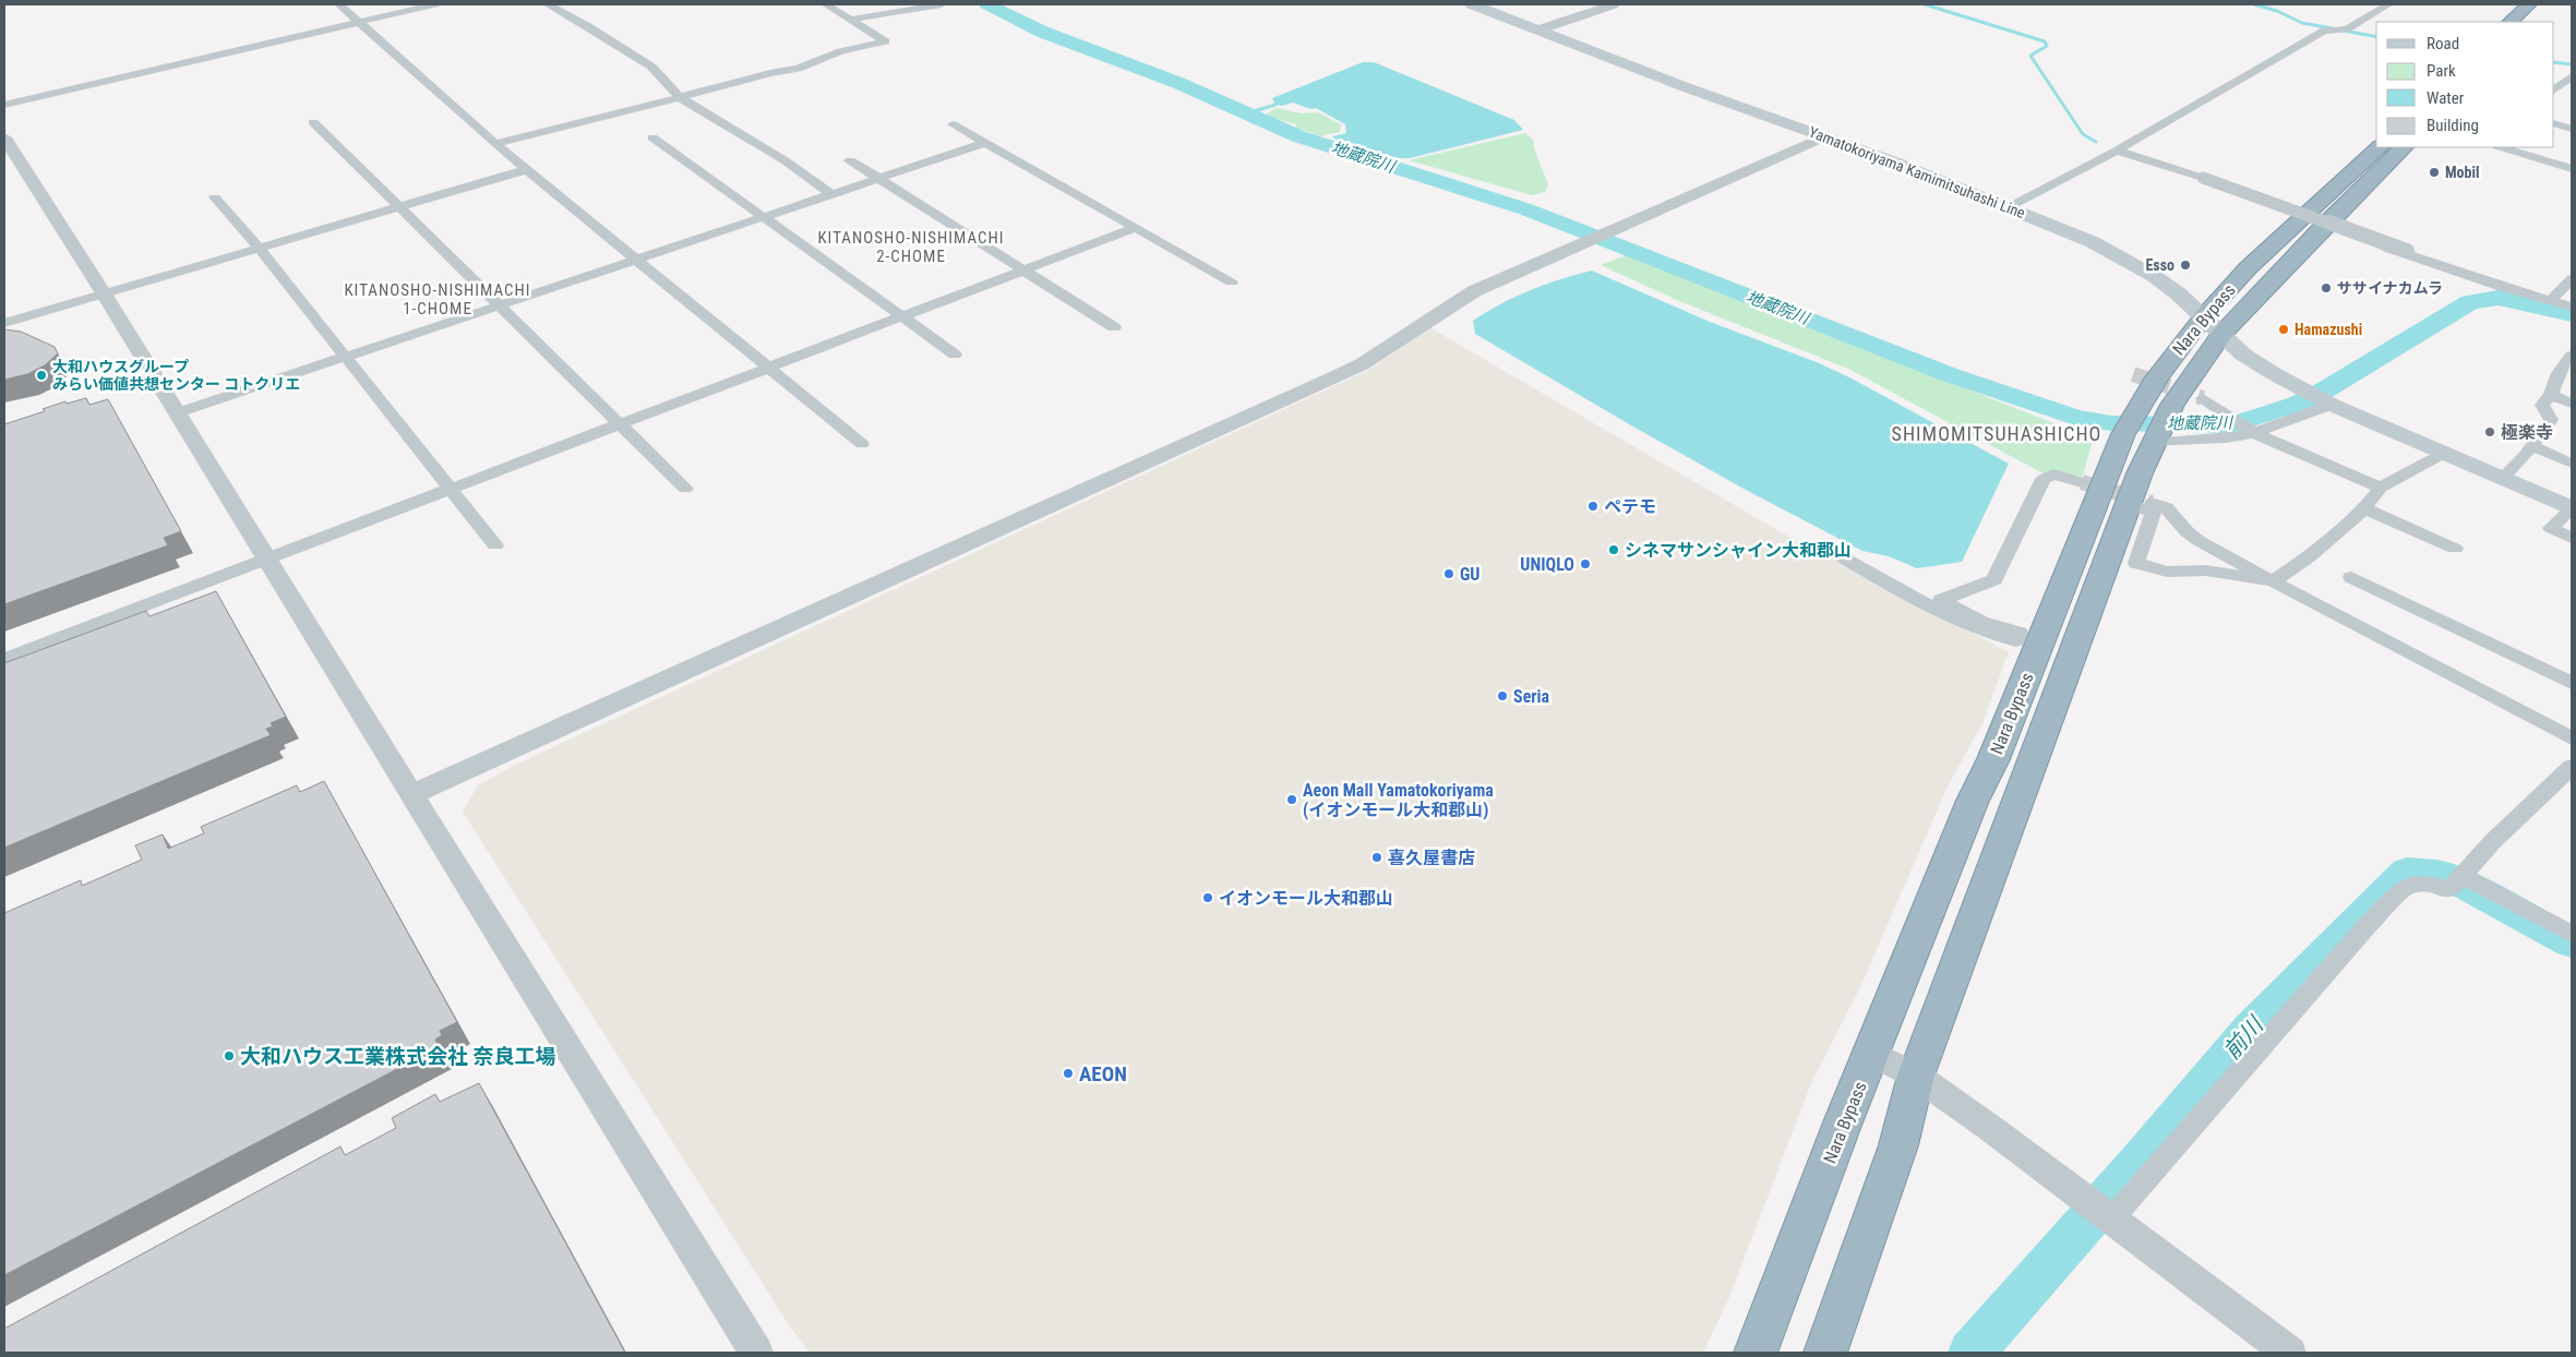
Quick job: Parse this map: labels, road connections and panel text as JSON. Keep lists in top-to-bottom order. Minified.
{"streets":{"highway":["Nara Bypass"],"main road":["Yamatokoriyama Kamimitsuhashi Line"]},"crossings":[["Yamatokoriyama Kamimitsuhashi Line","Nara Bypass"]],"districts":["KITANOSHO-NISHIMACHI 2-CHOME","KITANOSHO-NISHIMACHI 1-CHOME","SHIMOMITSUHASHICHO"],"water":["地蔵院川","前川"],"places":["Mobil","Esso","ササイナカムラ","Hamazushi","大和ハウスグループ みらい価値共想センター コトクリエ","極楽寺","ペテモ","シネマサンシャイン大和郡山","UNIQLO","GU","Seria","Aeon Mall Yamatokoriyama (イオンモール大和郡山)","喜久屋書店","イオンモール大和郡山","大和ハウス工業株式会社 奈良工場","AEON"],"legend":["Road","Park","Water","Building"]}
